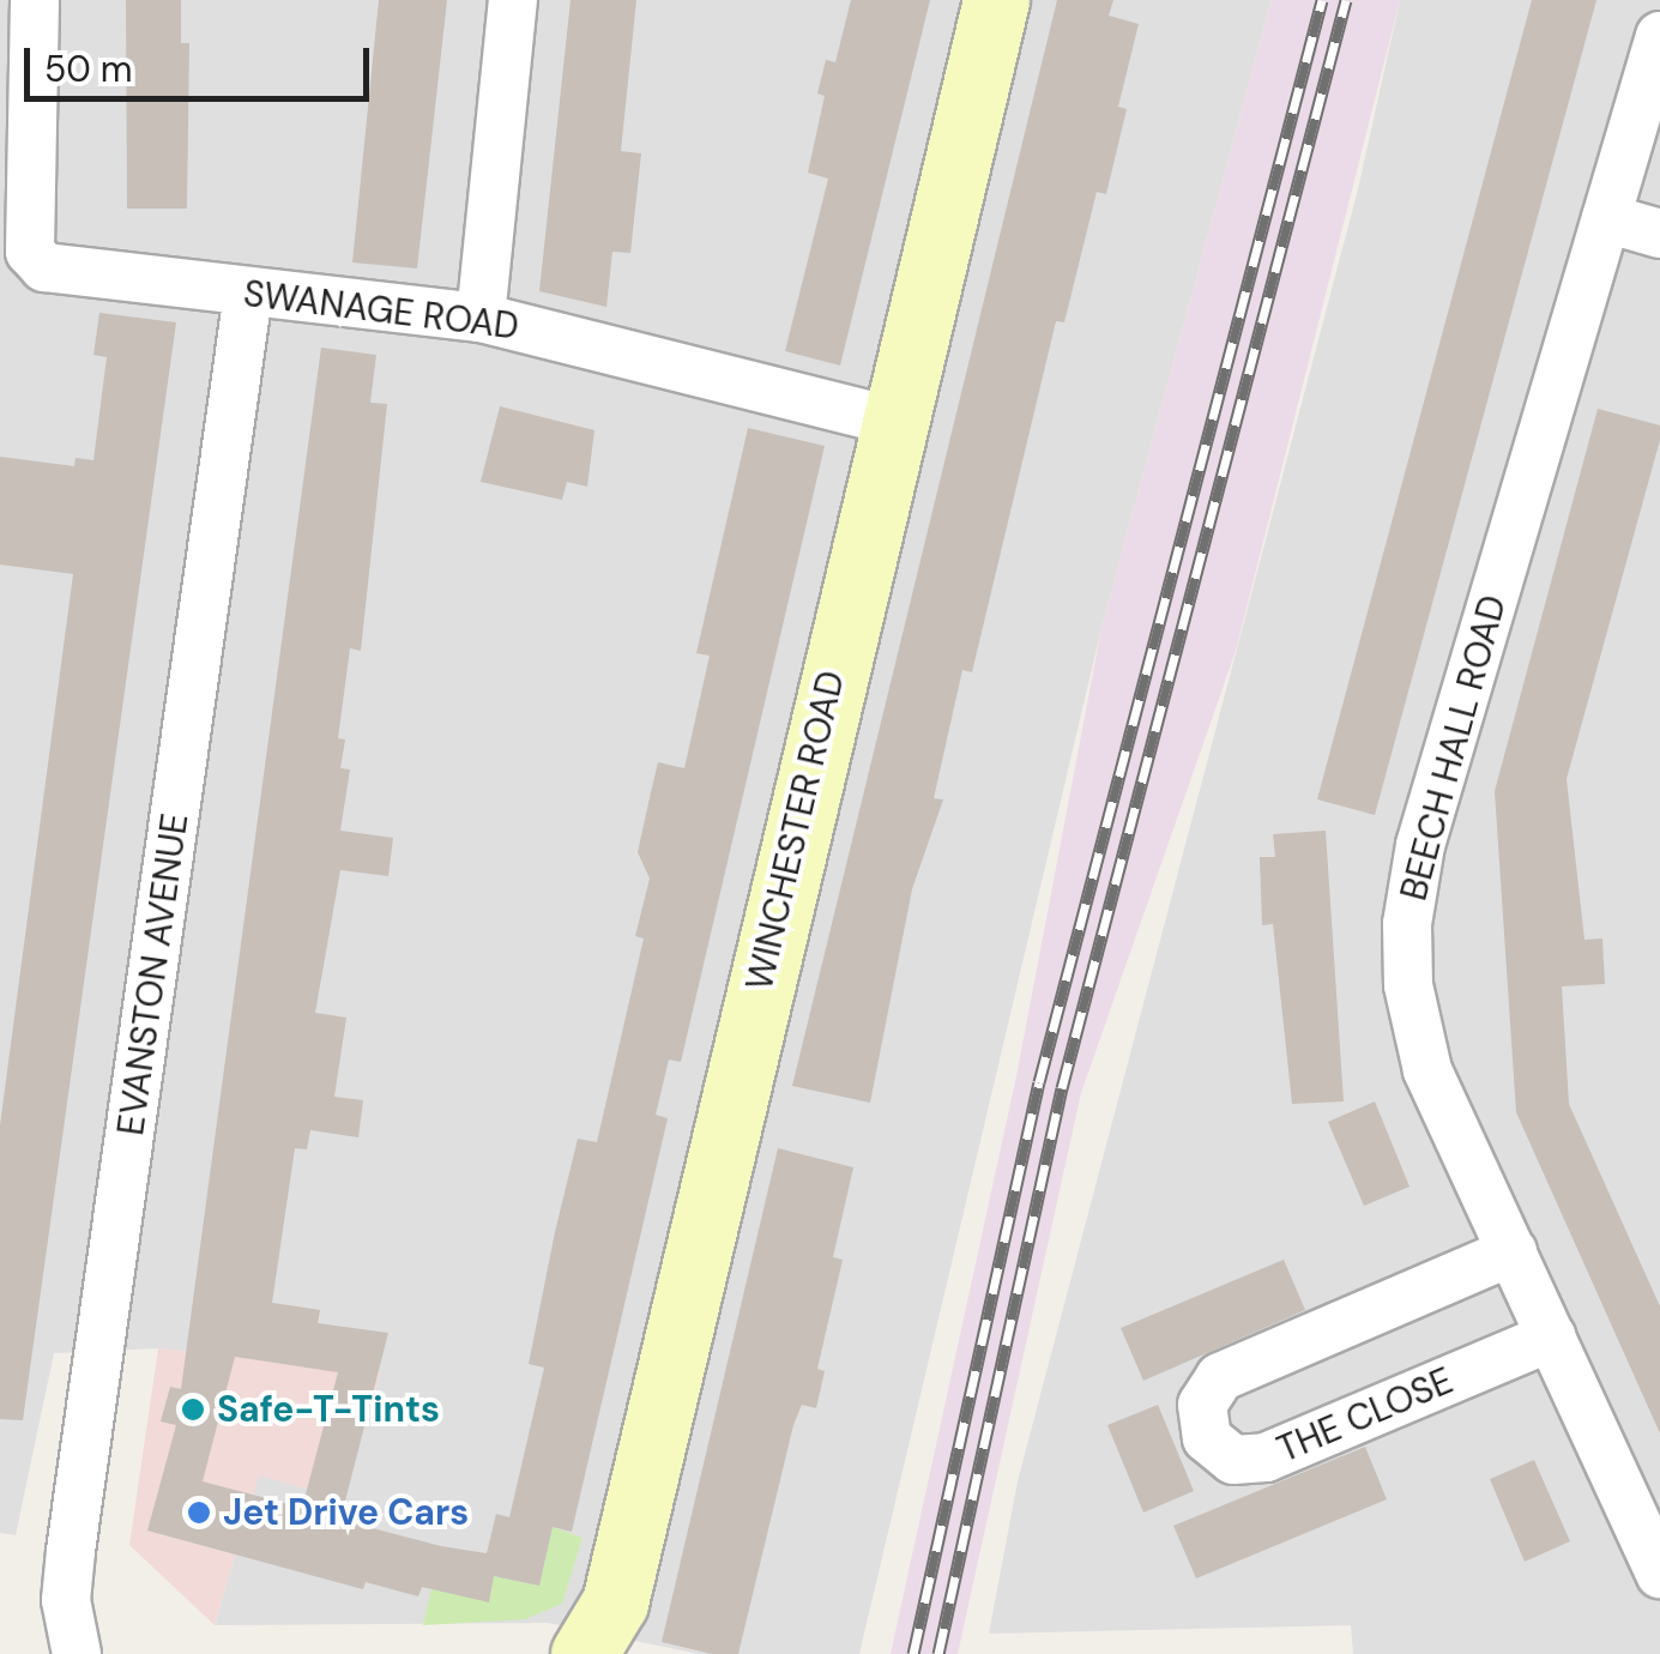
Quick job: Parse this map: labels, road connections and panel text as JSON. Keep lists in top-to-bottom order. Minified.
{"streets":{"main road":["WINCHESTER ROAD"],"street":["SWANAGE ROAD","BEECH HALL ROAD","EVANSTON AVENUE","THE CLOSE"]},"crossings":[["SWANAGE ROAD","WINCHESTER ROAD"],["SWANAGE ROAD","EVANSTON AVENUE"],["BEECH HALL ROAD","THE CLOSE"]],"places":["Safe-T-Tints","Jet Drive Cars"],"scale_bar":"50 m"}
